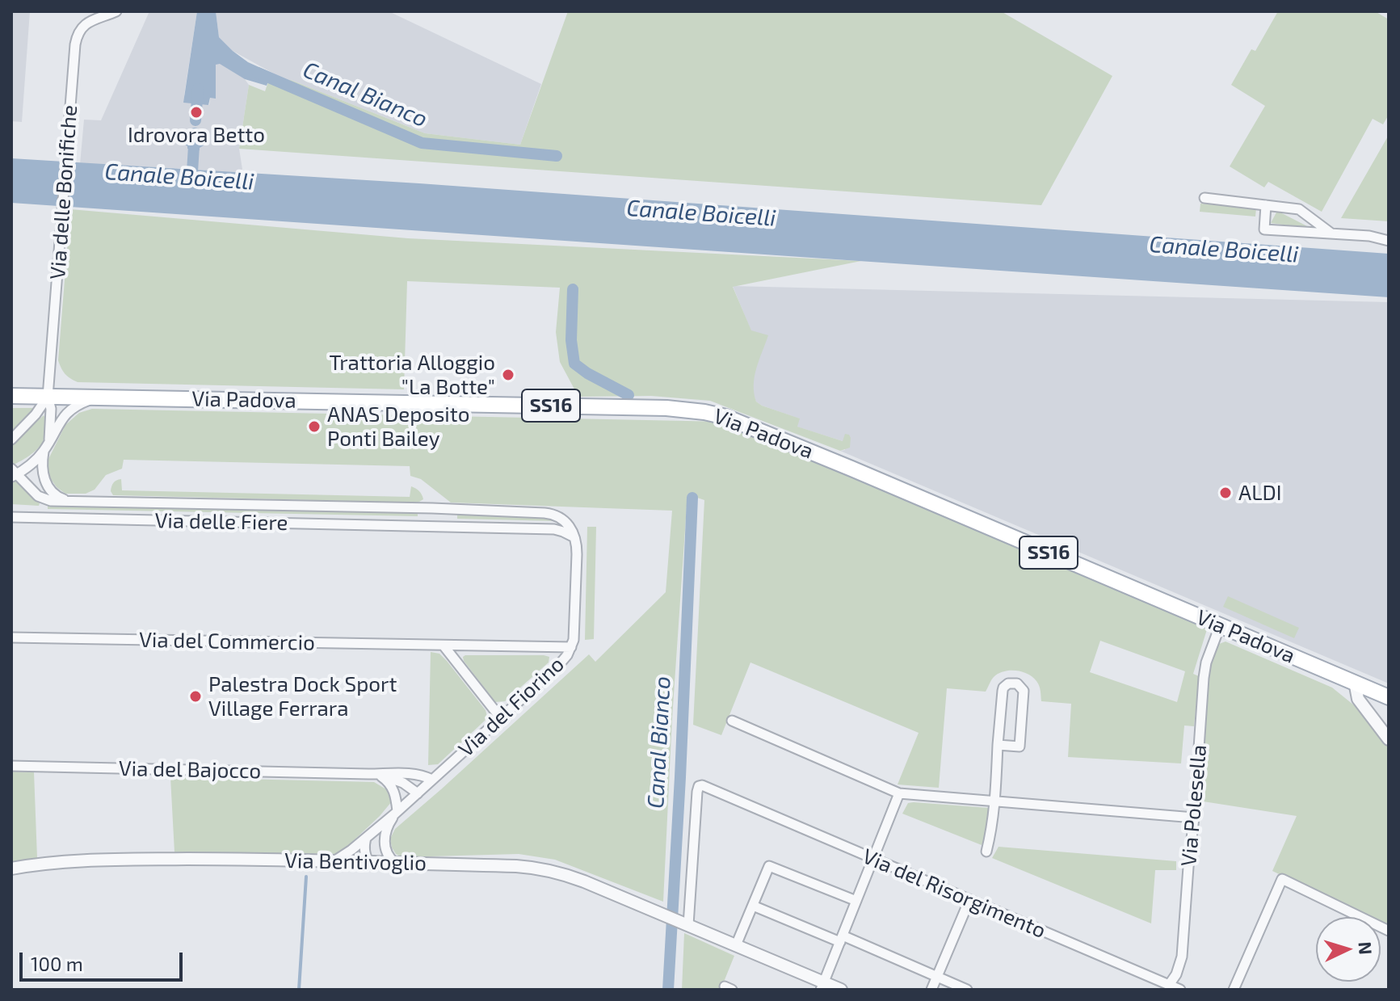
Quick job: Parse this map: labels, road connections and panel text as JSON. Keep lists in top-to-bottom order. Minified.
{"streets":{"main road":["Via Padova","SS16"],"street":["Via delle Bonifiche","Via delle Fiere","Via del Commercio","Via del Fiorino","Via del Bajocco","Via Polesella","Via Bentivoglio","Via del Risorgimento"]},"crossings":[["Via delle Bonifiche","Via Padova"],["Via Padova","Via Polesella"],["Via delle Fiere","Via del Fiorino"],["Via del Commercio","Via del Fiorino"],["Via del Fiorino","Via del Bajocco"],["Via del Fiorino","Via Bentivoglio"],["Via Polesella","Via del Risorgimento"],["Via Bentivoglio","Via del Risorgimento"]],"water":["Canal Bianco","Canale Boicelli"],"places":["Idrovora Betto","Trattoria Alloggio \"La Botte\"","ANAS Deposito Ponti Bailey","ALDI","Palestra Dock Sport Village Ferrara"],"scale_bar":"100 m","north":"right"}
